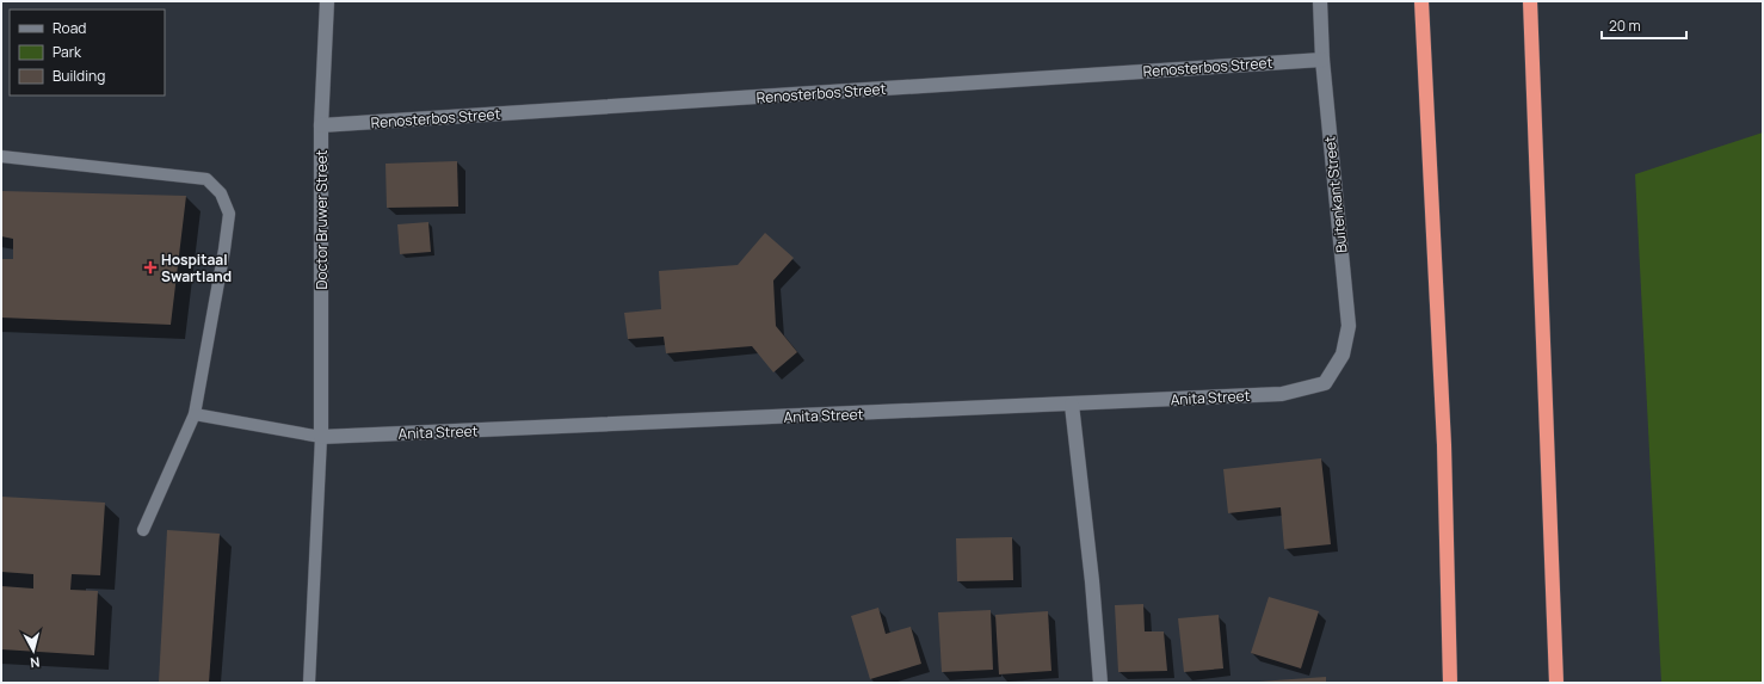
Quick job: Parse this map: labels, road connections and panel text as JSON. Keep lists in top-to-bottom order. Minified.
{"streets":{"street":["Renosterbos Street","Buitenkant Street","Doctor Bruwer Street","Anita Street"]},"crossings":[["Renosterbos Street","Buitenkant Street"],["Renosterbos Street","Doctor Bruwer Street"],["Buitenkant Street","Anita Street"],["Doctor Bruwer Street","Anita Street"]],"places":{"health":["Hospitaal Swartland"]},"legend":["Road","Park","Building"],"scale_bar":"20 m","north":"bottom"}
